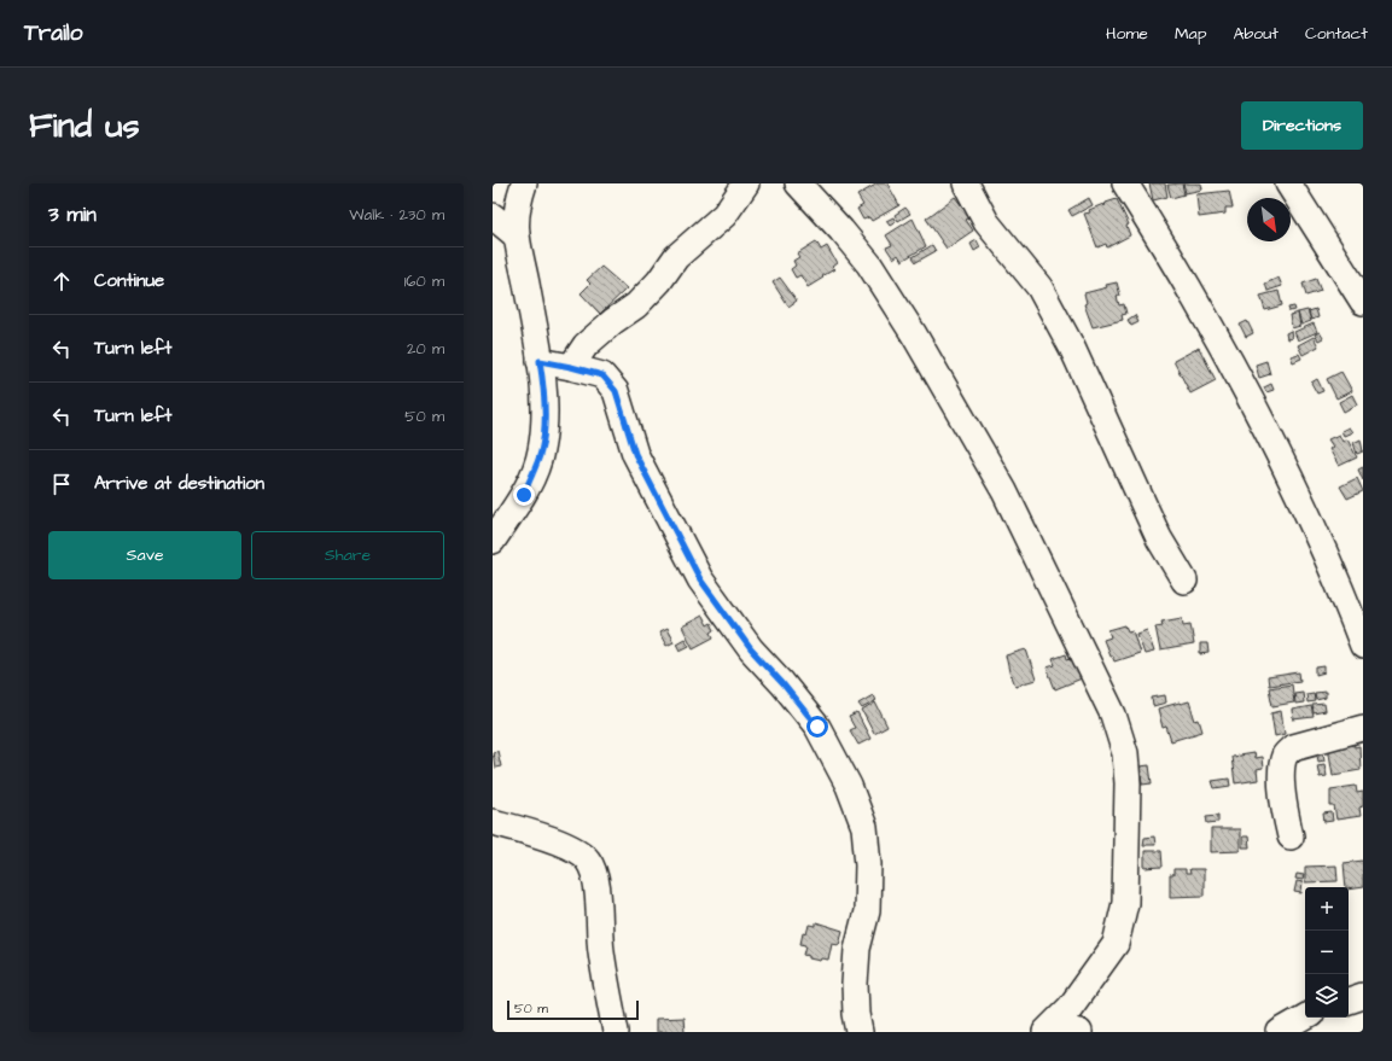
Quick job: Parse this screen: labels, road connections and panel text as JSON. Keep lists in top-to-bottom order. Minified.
{"scale_bar":"50 m","north":"bottom right","page":{"header":"Trailo","nav":["Home","Map","About","Contact"],"buttons":["Directions",["Save","Share"]],"title":"Find us","heading":["3 min","Walk · 230 m"],"list":[["Continue","160 m"],["Turn left","20 m"],["Turn left","50 m"],"Arrive at destination"],"map_buttons":["+","−"],"scale":"50 m"}}
